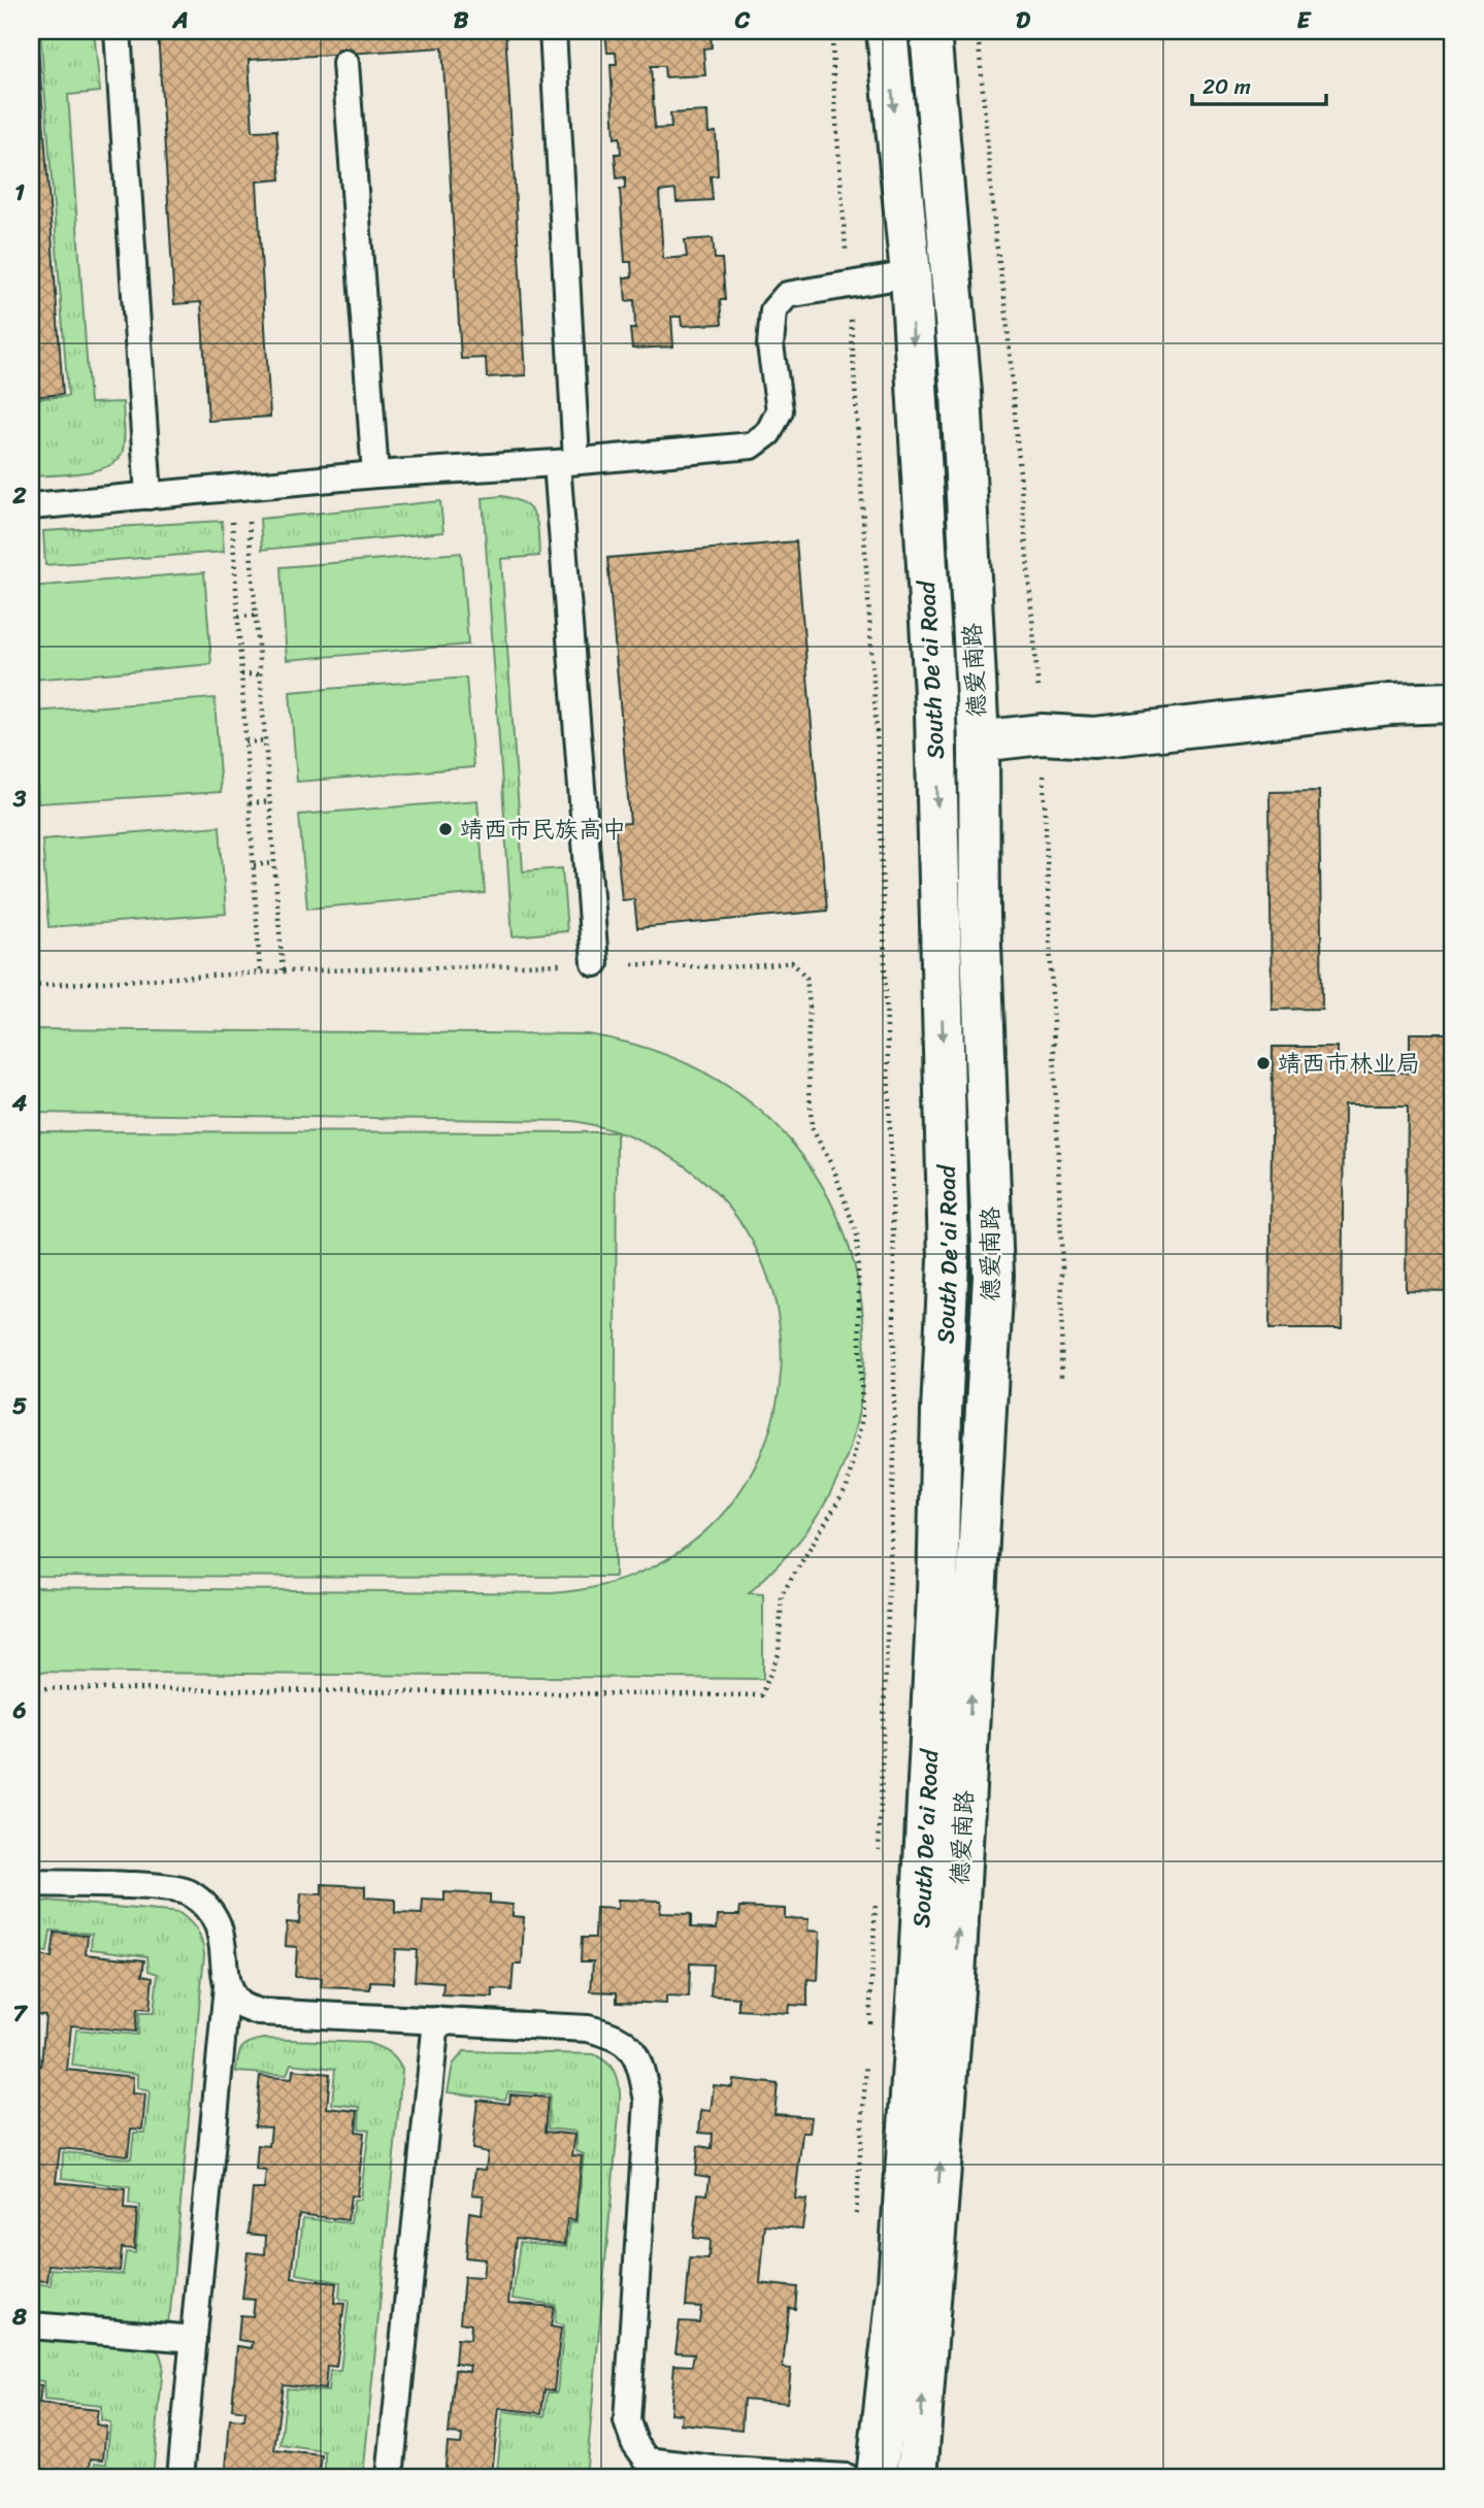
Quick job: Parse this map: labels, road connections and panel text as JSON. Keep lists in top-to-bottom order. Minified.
{"streets":{"main road":["South De'ai Road","德爱南路"]},"one_way":["South De'ai Road","德爱南路"],"places":["靖西市民族高中","靖西市林业局"],"scale_bar":"20 m","grid":{"columns":["A","B","C","D","E"],"rows":["1","2","3","4","5","6","7","8"]}}
